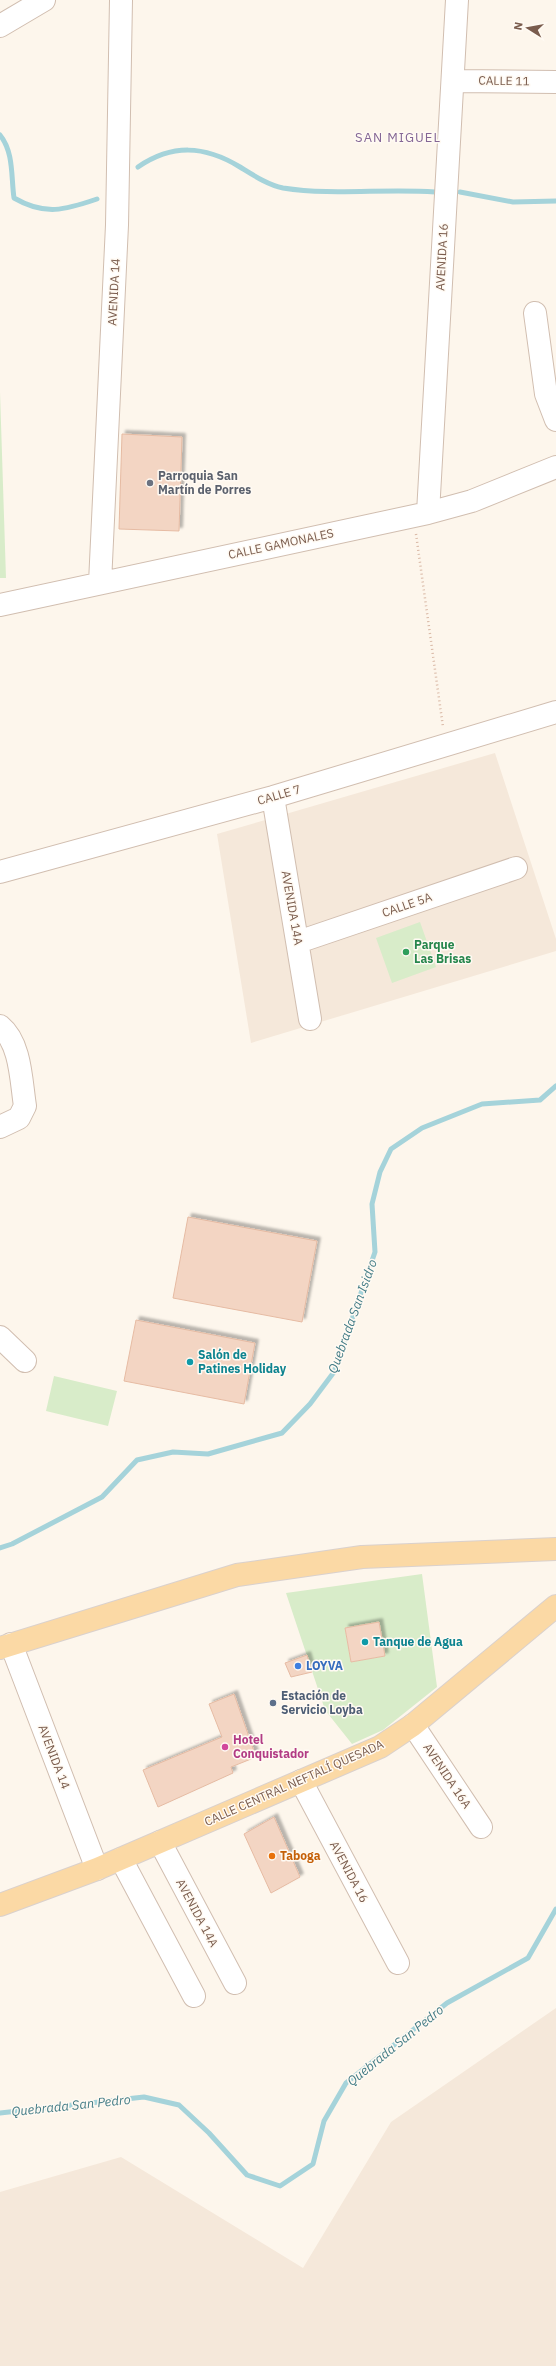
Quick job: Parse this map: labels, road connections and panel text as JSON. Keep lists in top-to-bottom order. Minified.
{"streets":{"main road":["CALLE CENTRAL NEFTALÍ QUESADA"],"street":["CALLE 11","AVENIDA 16","AVENIDA 14","CALLE GAMONALES","CALLE 7","CALLE 5A","AVENIDA 14A","AVENIDA 16A"]},"crossings":[["CALLE 11","AVENIDA 16"],["AVENIDA 16","CALLE GAMONALES"],["AVENIDA 16","CALLE CENTRAL NEFTALÍ QUESADA"],["AVENIDA 14","CALLE GAMONALES"],["AVENIDA 14","CALLE CENTRAL NEFTALÍ QUESADA"],["CALLE 7","AVENIDA 14A"],["CALLE 5A","AVENIDA 14A"],["AVENIDA 14A","CALLE CENTRAL NEFTALÍ QUESADA"],["AVENIDA 16A","CALLE CENTRAL NEFTALÍ QUESADA"]],"districts":["SAN MIGUEL"],"water":["Quebrada San Isidro","Quebrada San Pedro"],"places":["Parroquia San Martín de Porres","Parque Las Brisas","Salón de Patines Holiday","Tanque de Agua","LOYVA","Estación de Servicio Loyba","Hotel Conquistador","Taboga"],"north":"left"}
